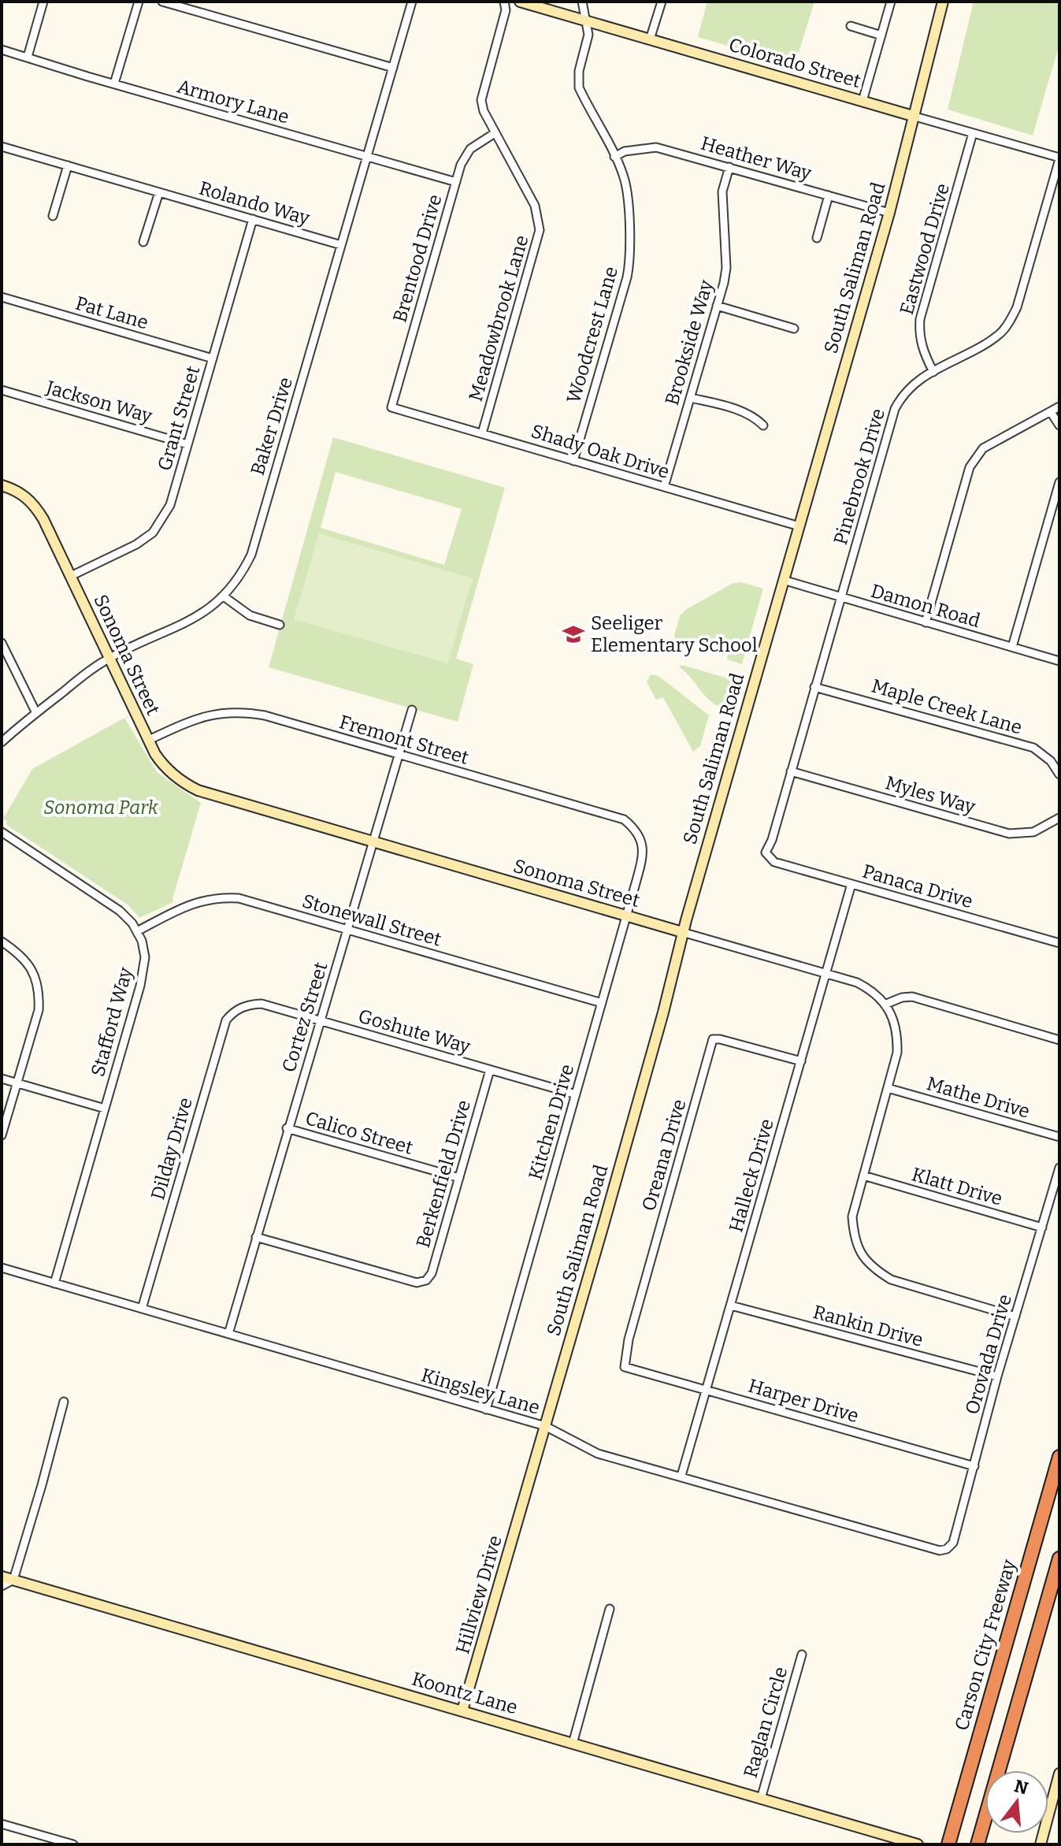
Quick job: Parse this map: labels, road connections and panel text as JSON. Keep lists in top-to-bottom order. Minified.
{"streets":{"highway":["Carson City Freeway"],"street":["Colorado Street","Armory Lane","Heather Way","Rolando Way","Eastwood Drive","Brentood Drive","South Saliman Road","Pat Lane","Meadowbrook Lane","Woodcrest Lane","Brookside Way","Jackson Way","Grant Street","Baker Drive","Shady Oak Drive","Pinebrook Drive","Damon Road","Sonoma Street","Maple Creek Lane","Fremont Street","Myles Way","Panaca Drive","Stonewall Street","Cortez Street","Stafford Way","Goshute Way","Mathe Drive","Kitchen Drive","Calico Street","Dilday Drive","Oreana Drive","Berkenfield Drive","Halleck Drive","Klatt Drive","Rankin Drive","Orovada Drive","Kingsley Lane","Harper Drive","Hillview Drive","Koontz Lane","Raglan Circle"]},"crossings":[["Colorado Street","Eastwood Drive"],["Colorado Street","South Saliman Road"],["Colorado Street","Woodcrest Lane"],["Colorado Street","Pinebrook Drive"],["Armory Lane","Brentood Drive"],["Armory Lane","Baker Drive"],["Heather Way","South Saliman Road"],["Heather Way","Woodcrest Lane"],["Heather Way","Brookside Way"],["Rolando Way","Grant Street"],["Rolando Way","Baker Drive"],["Eastwood Drive","Pinebrook Drive"],["Brentood Drive","Meadowbrook Lane"],["Brentood Drive","Shady Oak Drive"],["South Saliman Road","Shady Oak Drive"],["South Saliman Road","Damon Road"],["South Saliman Road","Sonoma Street"],["South Saliman Road","Kingsley Lane"],["South Saliman Road","Hillview Drive"],["Pat Lane","Grant Street"],["Meadowbrook Lane","Shady Oak Drive"],["Woodcrest Lane","Shady Oak Drive"],["Brookside Way","Shady Oak Drive"],["Jackson Way","Grant Street"],["Grant Street","Sonoma Street"],["Baker Drive","Sonoma Street"],["Pinebrook Drive","Damon Road"],["Pinebrook Drive","Maple Creek Lane"],["Pinebrook Drive","Myles Way"],["Pinebrook Drive","Panaca Drive"],["Sonoma Street","Fremont Street"],["Sonoma Street","Cortez Street"],["Sonoma Street","Mathe Drive"],["Sonoma Street","Kitchen Drive"],["Sonoma Street","Halleck Drive"],["Sonoma Street","Klatt Drive"],["Sonoma Street","Orovada Drive"],["Fremont Street","Cortez Street"],["Fremont Street","Kitchen Drive"],["Panaca Drive","Halleck Drive"],["Stonewall Street","Cortez Street"],["Stonewall Street","Stafford Way"],["Stonewall Street","Kitchen Drive"],["Cortez Street","Goshute Way"],["Cortez Street","Calico Street"],["Cortez Street","Berkenfield Drive"],["Cortez Street","Kingsley Lane"],["Stafford Way","Kingsley Lane"],["Goshute Way","Kitchen Drive"],["Goshute Way","Dilday Drive"],["Goshute Way","Berkenfield Drive"],["Kitchen Drive","Kingsley Lane"],["Calico Street","Berkenfield Drive"],["Dilday Drive","Kingsley Lane"],["Oreana Drive","Halleck Drive"],["Oreana Drive","Harper Drive"],["Halleck Drive","Rankin Drive"],["Halleck Drive","Kingsley Lane"],["Halleck Drive","Harper Drive"],["Klatt Drive","Orovada Drive"],["Rankin Drive","Orovada Drive"],["Orovada Drive","Kingsley Lane"],["Orovada Drive","Harper Drive"],["Hillview Drive","Koontz Lane"],["Koontz Lane","Raglan Circle"]],"parks":["Sonoma Park"],"places":{"school or university":["Seeliger Elementary School"]},"north":"top"}
